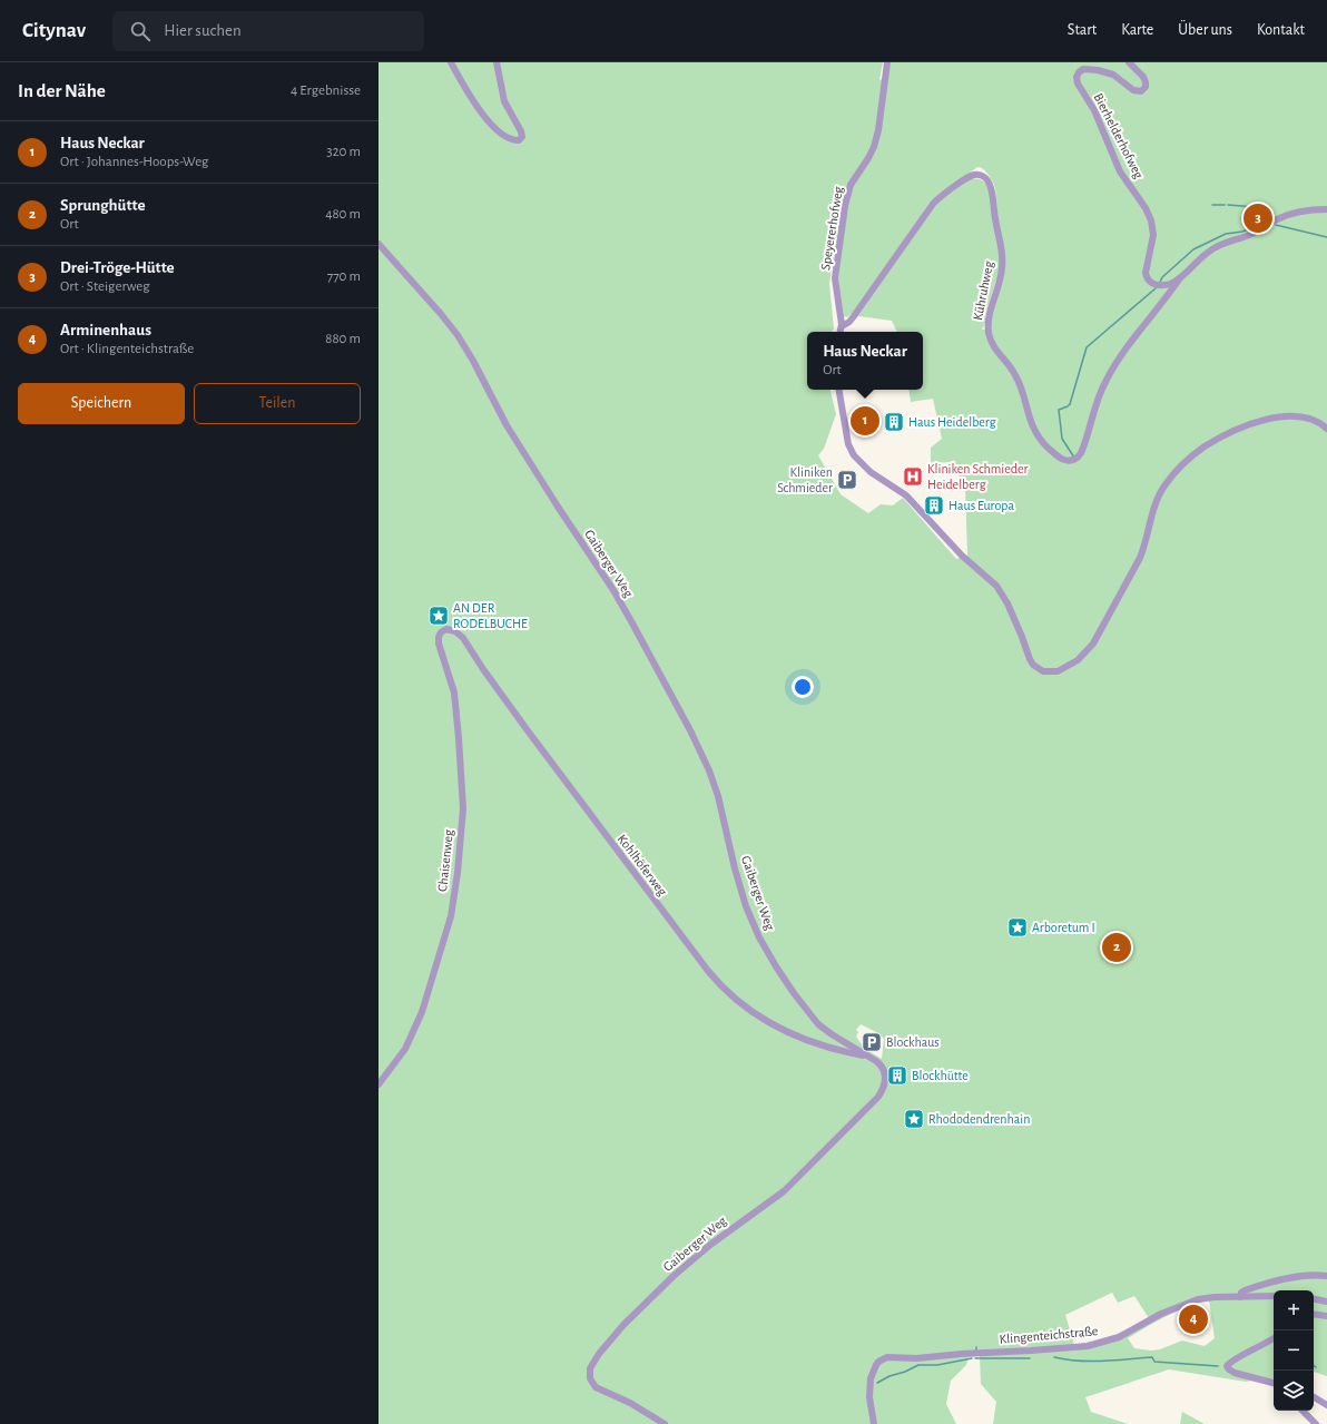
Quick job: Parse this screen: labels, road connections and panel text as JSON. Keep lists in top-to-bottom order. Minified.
{"streets":{"street":["Bierhelderhofweg","Speyererhofweg","Kühruhweg","Gaiberger Weg","Chaisenweg","Kohlhöferweg","Klingenteichstraße"]},"crossings":[["Bierhelderhofweg","Kühruhweg"],["Speyererhofweg","Kühruhweg"],["Gaiberger Weg","Kohlhöferweg"],["Chaisenweg","Kohlhöferweg"]],"places":{"building":["Haus Heidelberg","Haus Europa","Blockhütte"],"hospital":["Kliniken Schmieder Heidelberg"],"parking":["Kliniken Schmieder","Blockhaus"],"place":["AN DER RODELBUCHE","Arboretum I","Rhododendrenhain"]},"page":{"header":"Citynav","search":"Hier suchen","nav":["Start","Karte","Über uns","Kontakt"],"heading":["In der Nähe","4 Ergebnisse"],"list":[{"mark":"1","name":"Haus Neckar","note":"Ort · Johannes-Hoops-Weg","value":"320 m"},{"mark":"2","name":"Sprunghütte","note":"Ort","value":"480 m"},{"mark":"3","name":"Drei-Tröge-Hütte","note":"Ort · Steigerweg","value":"770 m"},{"mark":"4","name":"Arminenhaus","note":"Ort · Klingenteichstraße","value":"880 m"}],"pins":["3","1","2","4"],"popup":["Haus Neckar","Ort"],"buttons":["Speichern","Teilen"],"map_buttons":["+","−"]}}
